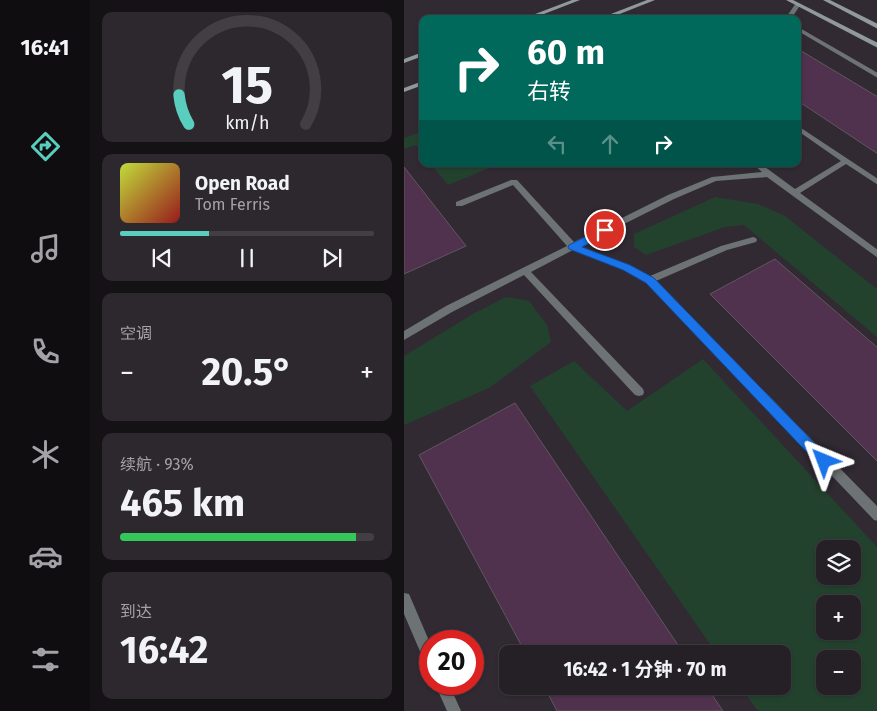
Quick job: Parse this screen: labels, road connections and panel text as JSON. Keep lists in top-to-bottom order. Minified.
{"page":{"tabs":"16:41","turn":["60 m","右转"],"song":["Open Road","Tom Ferris"],"tile":["空调",["续航 · 93%","465 km"],["到达","16:42"]],"heat":["−","20.5°","+"],"map_buttons":["+","−"],"limit":"20","trip":"16:42 · 1 分钟 · 70 m","gauge":["15","km/h"]}}
